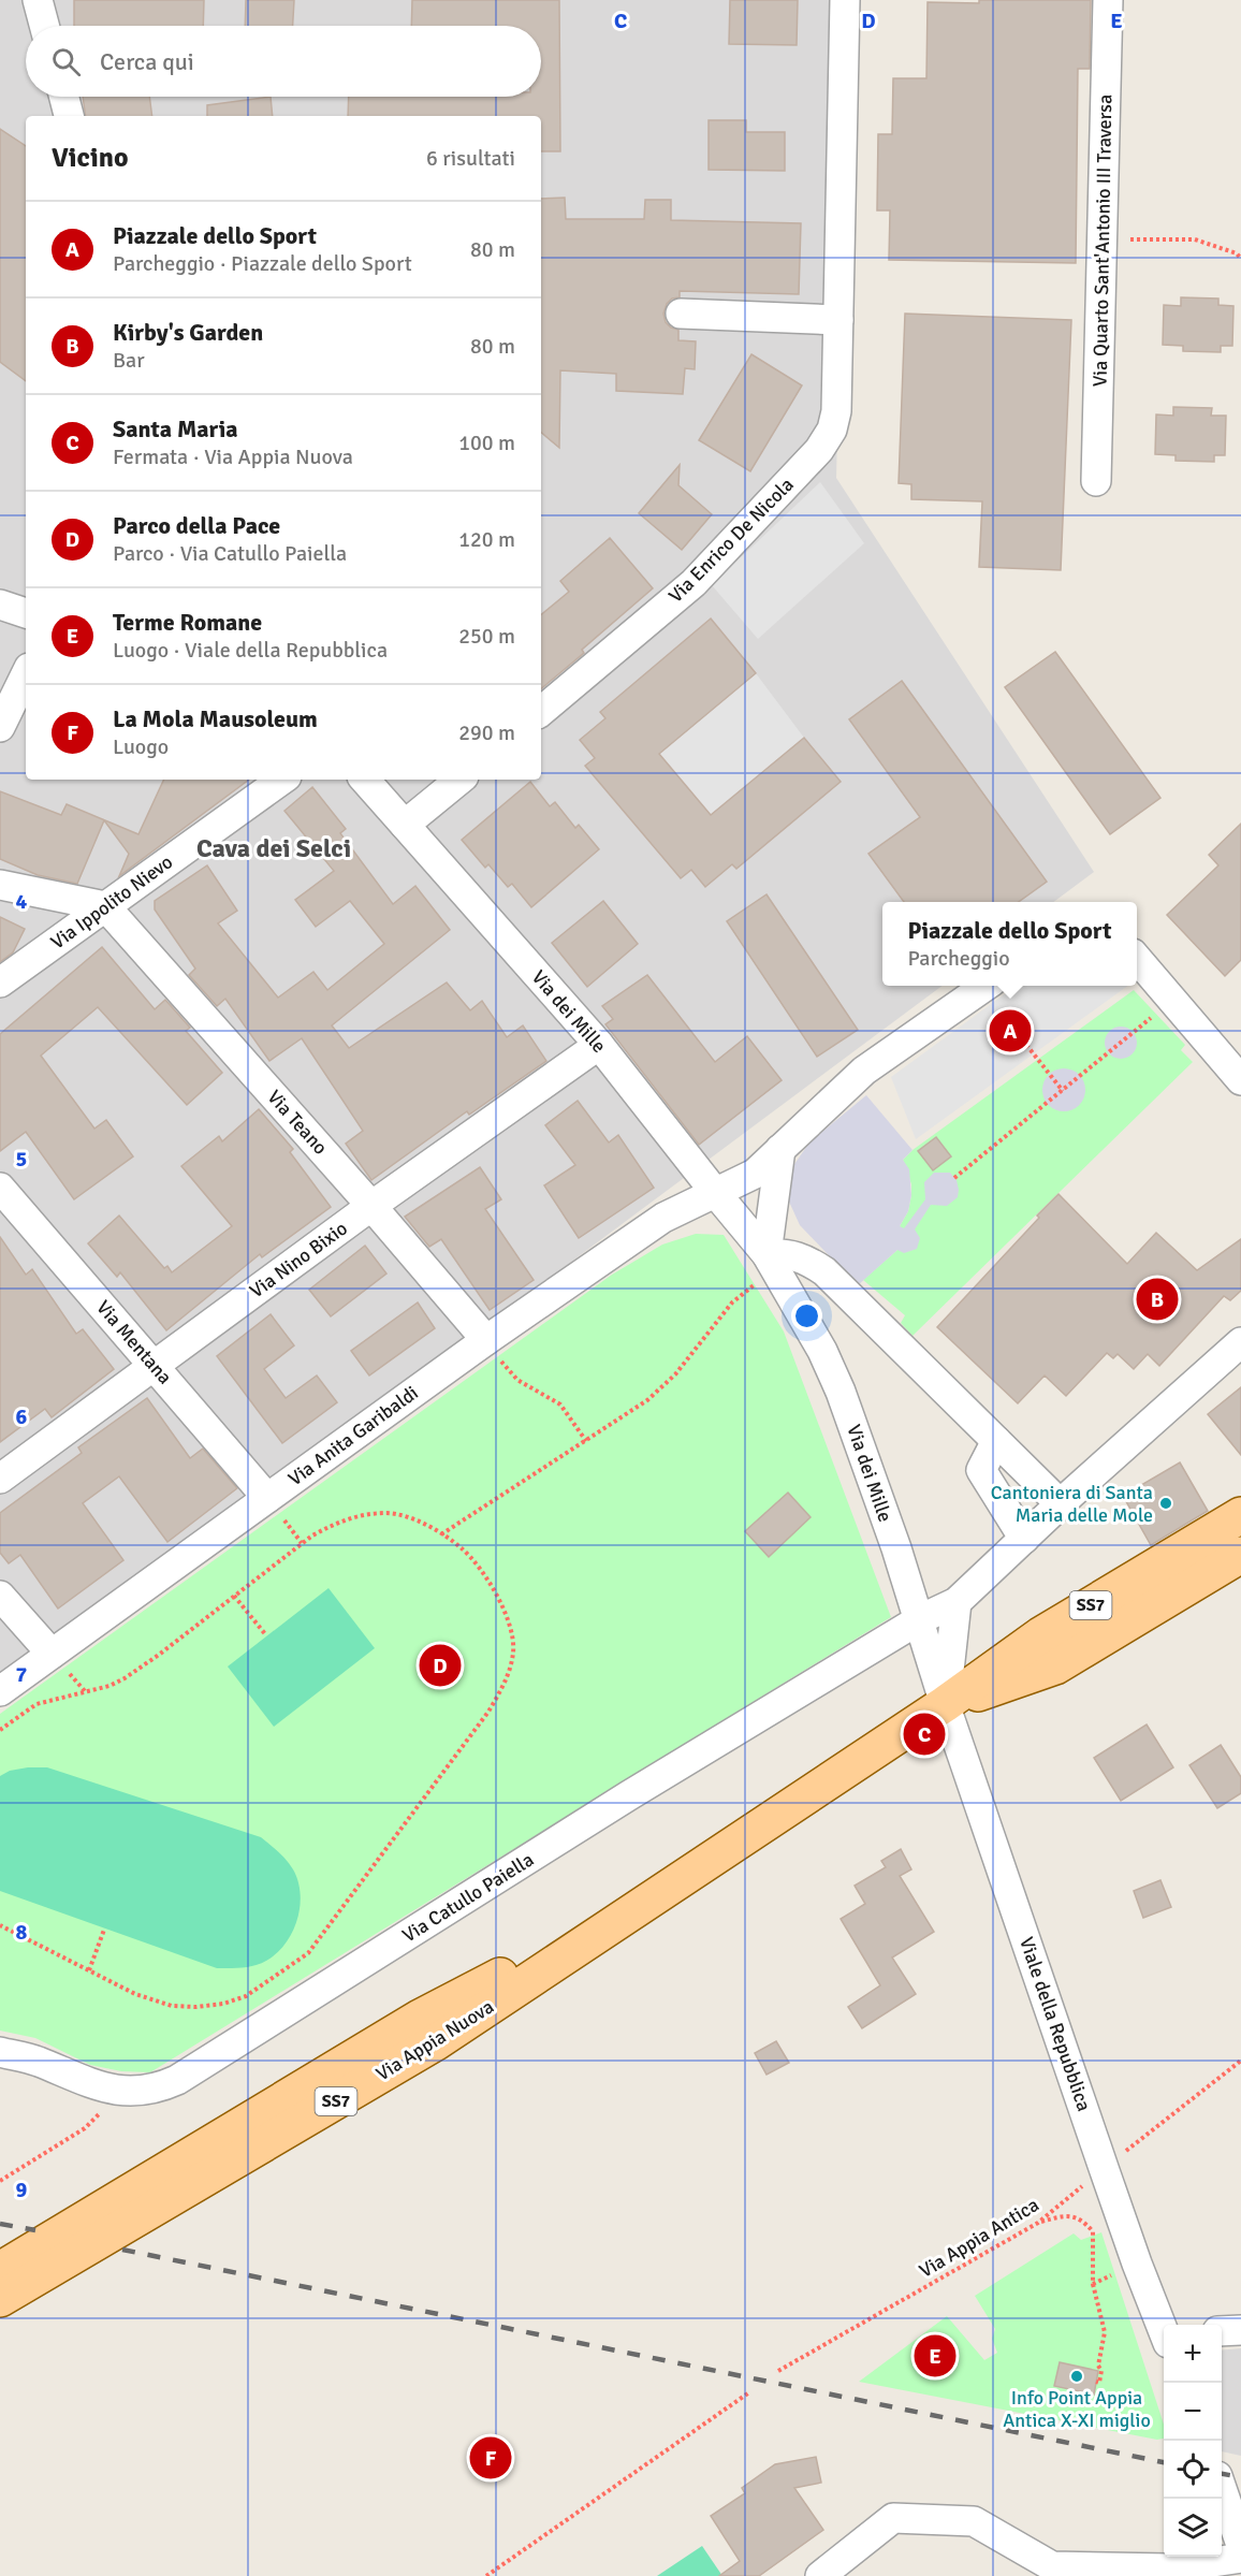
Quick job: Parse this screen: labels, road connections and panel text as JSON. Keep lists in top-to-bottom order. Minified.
{"streets":{"main road":["SS7","Via Appia Nuova"],"street":["Via Quarto Sant'Antonio III Traversa","Via Enrico De Nicola","Via Ippolito Nievo","Via dei Mille","Via Teano","Via Nino Bixio","Via Mentana","Via Anita Garibaldi","Via Catullo Paiella","Viale della Repubblica"],"path":["Via Appia Antica"]},"crossings":[["Via Ippolito Nievo","Via Teano"],["Via dei Mille","Via Nino Bixio"],["Via dei Mille","Via Anita Garibaldi"],["Via dei Mille","Via Catullo Paiella"],["Via dei Mille","Viale della Repubblica"],["Via dei Mille","Via Appia Nuova"],["Via Teano","Via Nino Bixio"],["Via Teano","Via Anita Garibaldi"],["Via Nino Bixio","Via Mentana"],["Via Mentana","Via Anita Garibaldi"],["Viale della Repubblica","Via Appia Nuova"],["Viale della Repubblica","Via Appia Antica"]],"districts":["Cava dei Selci"],"places":["Cantoniera di Santa Maria delle Mole","Info Point Appia Antica X-XI miglio"],"page":{"search":"Cerca qui","heading":["Vicino","6 risultati"],"list":[{"mark":"A","name":"Piazzale dello Sport","note":"Parcheggio · Piazzale dello Sport","value":"80 m"},{"mark":"B","name":"Kirby's Garden","note":"Bar","value":"80 m"},{"mark":"C","name":"Santa Maria","note":"Fermata · Via Appia Nuova","value":"100 m"},{"mark":"D","name":"Parco della Pace","note":"Parco · Via Catullo Paiella","value":"120 m"},{"mark":"E","name":"Terme Romane","note":"Luogo · Viale della Repubblica","value":"250 m"},{"mark":"F","name":"La Mola Mausoleum","note":"Luogo","value":"290 m"}],"popup":["Piazzale dello Sport","Parcheggio"],"pins":["A","B","D","C","E","F"],"map_buttons":["+","−"]},"grid":{"columns":["C","D","E"],"rows":["4","5","6","7","8","9"]}}
